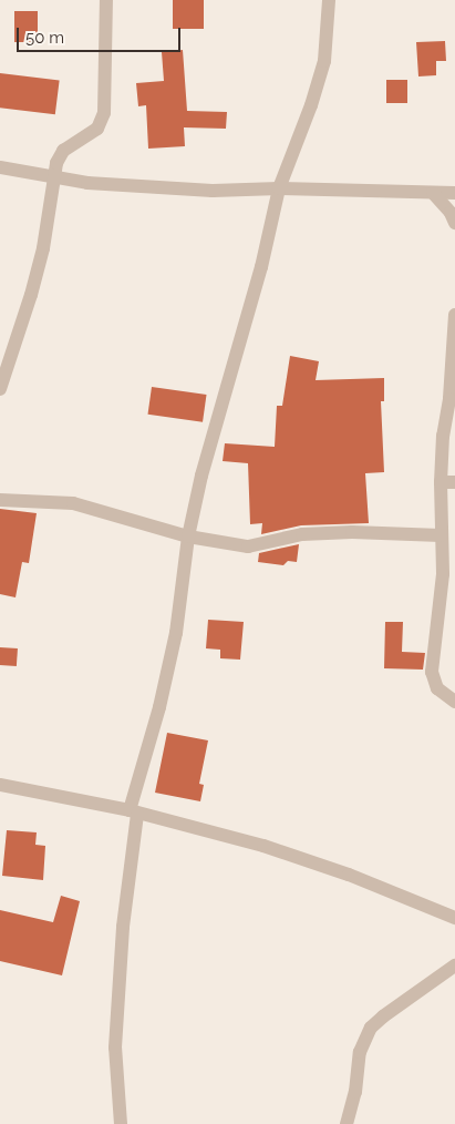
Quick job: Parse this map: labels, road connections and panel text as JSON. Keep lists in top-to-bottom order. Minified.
{"scale_bar":"50 m"}
